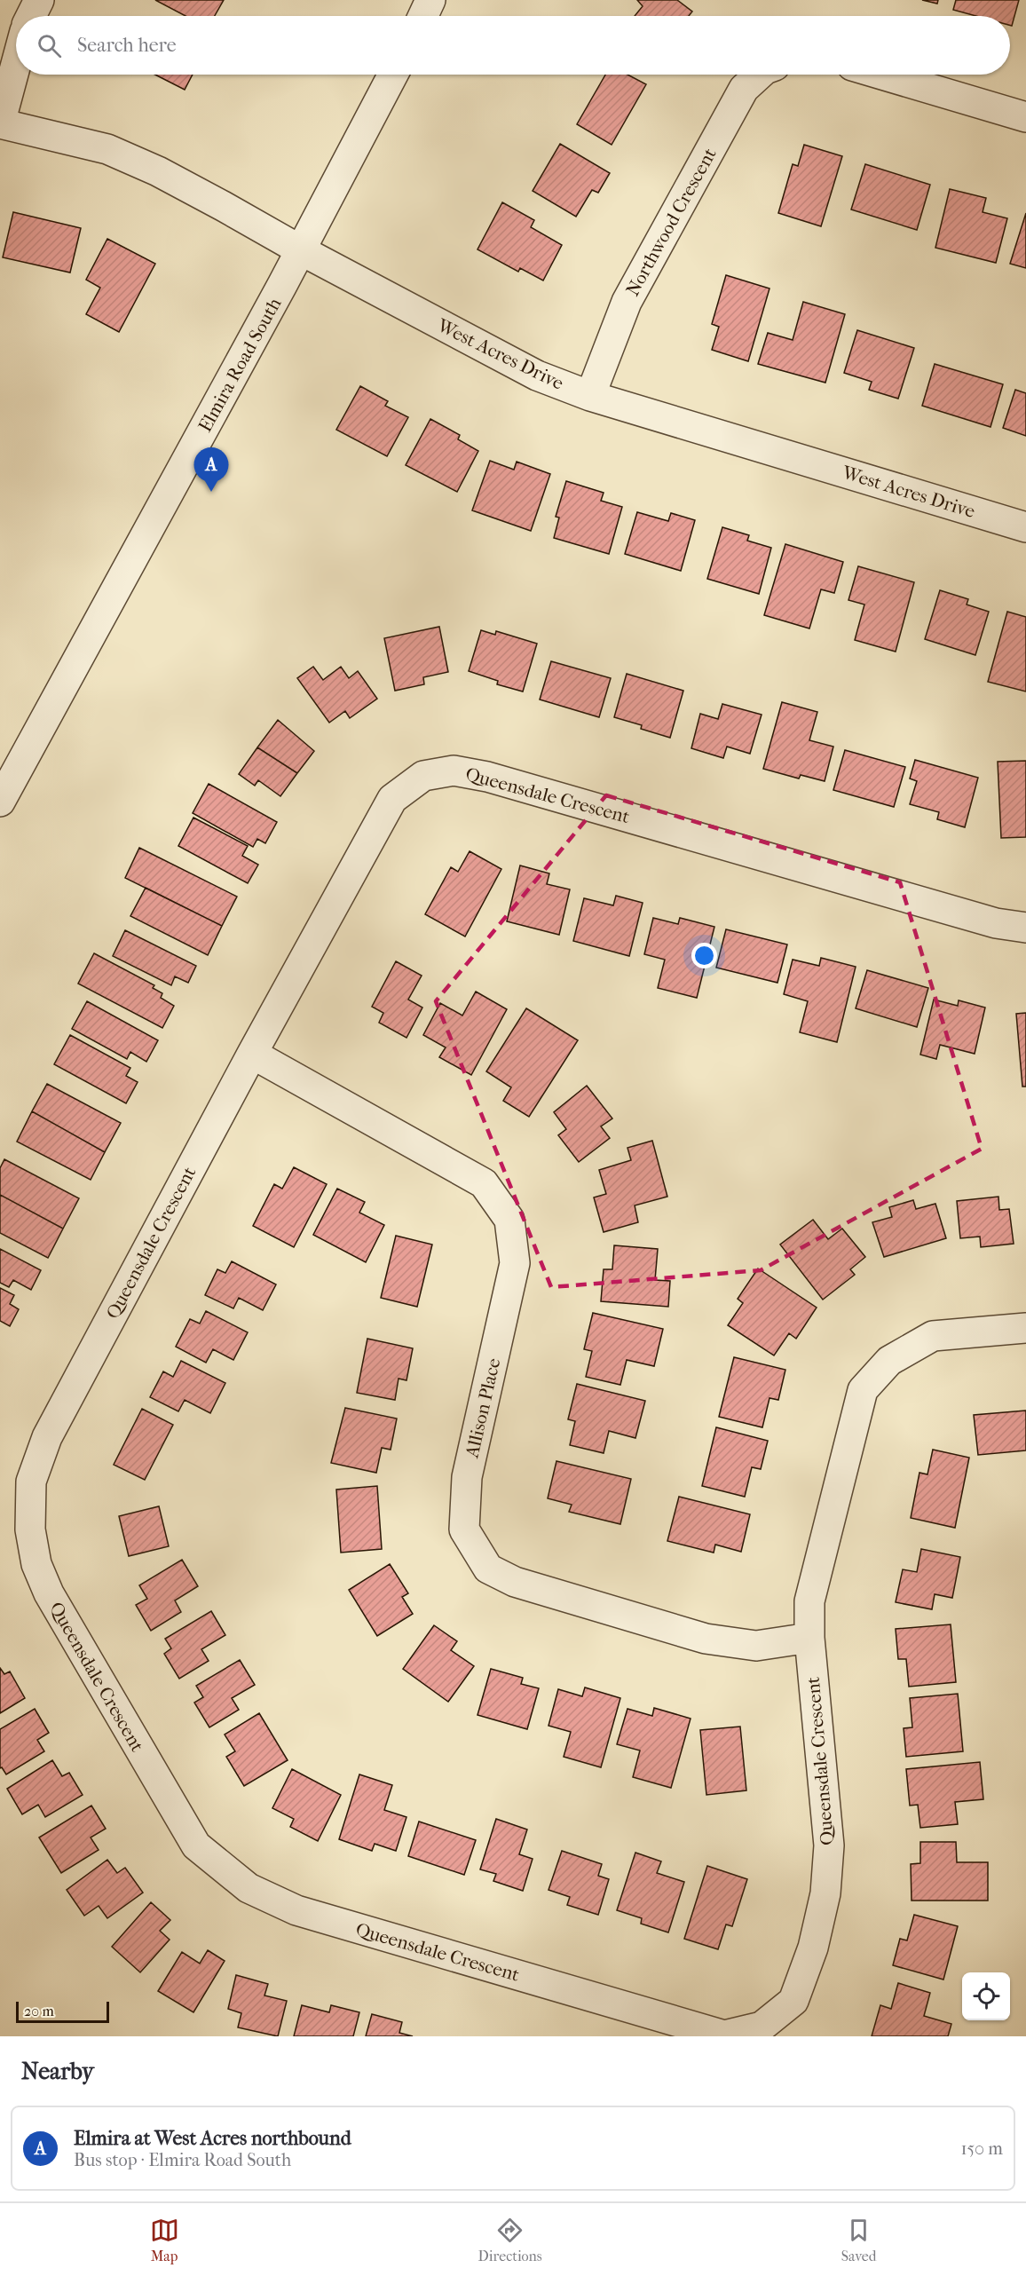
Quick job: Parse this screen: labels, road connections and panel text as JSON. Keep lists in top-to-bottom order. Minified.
{"streets":{"street":["Northwood Crescent","West Acres Drive","Elmira Road South","Queensdale Crescent","Allison Place"]},"crossings":[["Northwood Crescent","West Acres Drive"],["West Acres Drive","Elmira Road South"],["Queensdale Crescent","Allison Place"]],"scale_bar":"20 m","page":{"search":"Search here","pins":"A","scale":"20 m","heading":"Nearby","list":[{"mark":"A","name":"Elmira at West Acres northbound","note":"Bus stop · Elmira Road South","value":"150 m"}],"nav":["Map","Directions","Saved"]}}
